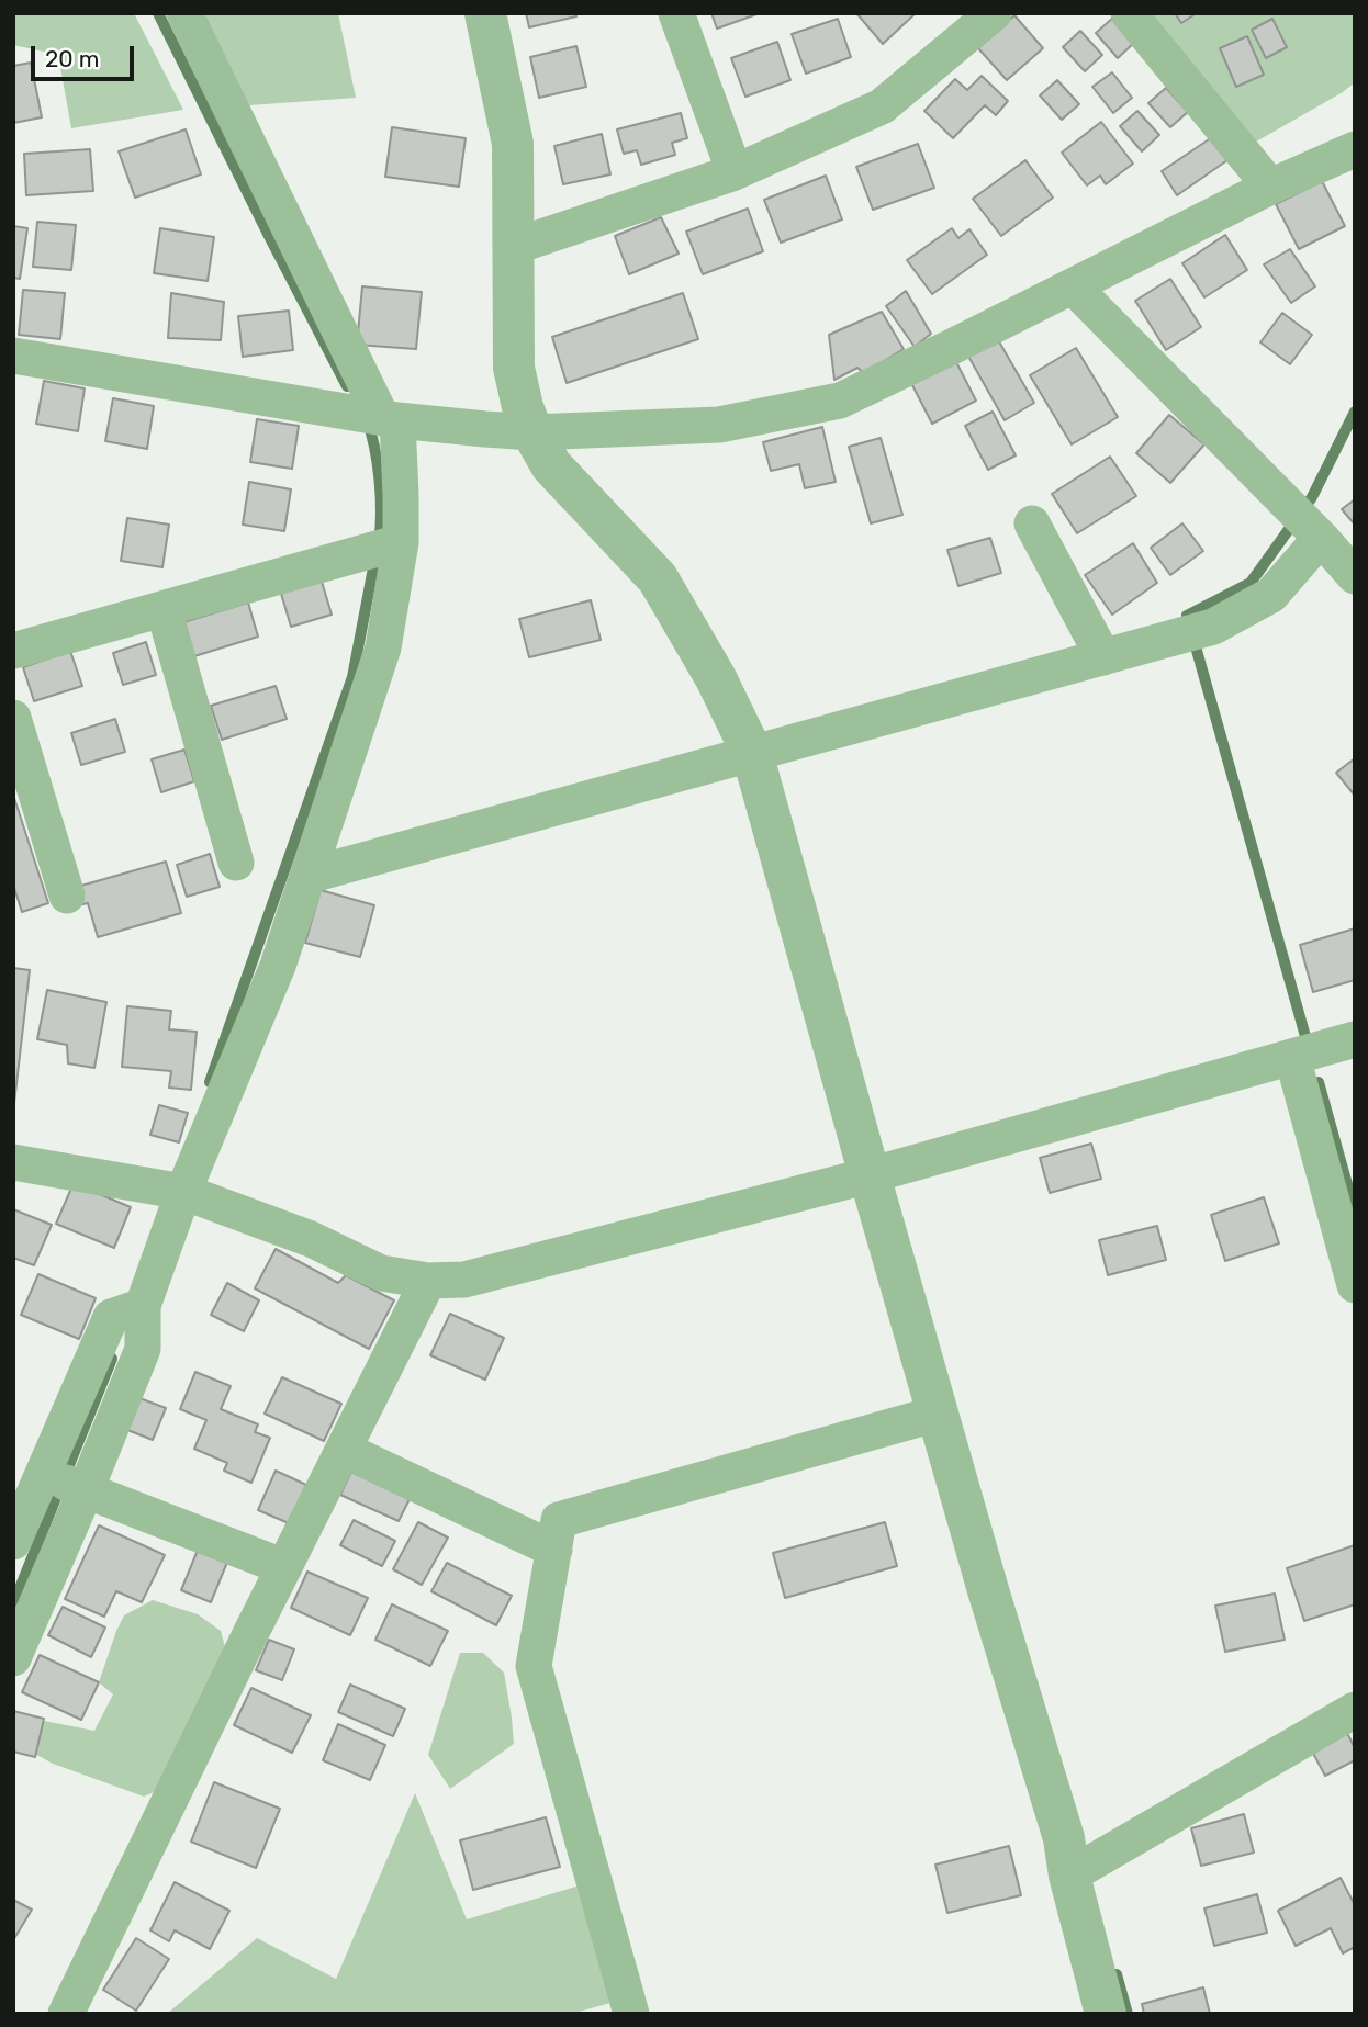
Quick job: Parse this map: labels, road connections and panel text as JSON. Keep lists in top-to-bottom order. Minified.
{"scale_bar":"20 m"}
